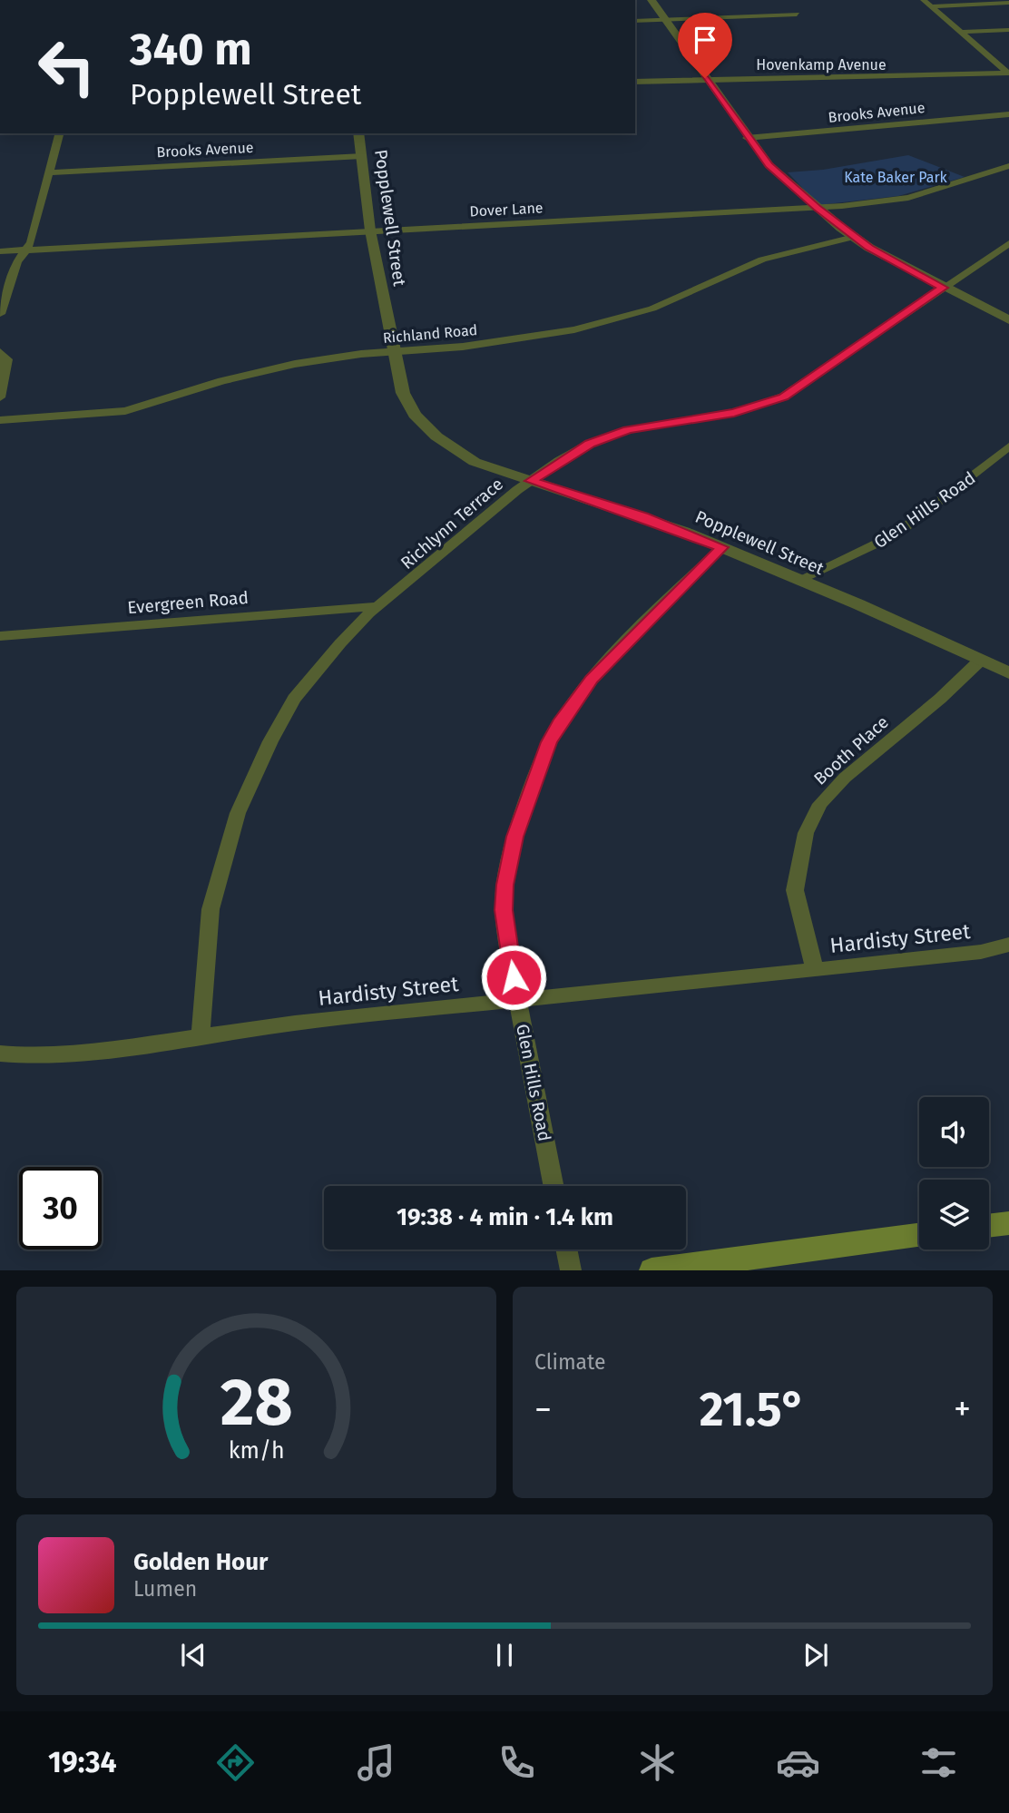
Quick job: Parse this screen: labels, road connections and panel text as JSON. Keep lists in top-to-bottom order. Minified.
{"streets":{"street":["Hovenkamp Avenue","Brooks Avenue","Dover Lane","Popplewell Street","Richland Road","Glen Hills Road","Richlynn Terrace","Evergreen Road","Booth Place","Hardisty Street"]},"crossings":[["Brooks Avenue","Popplewell Street"],["Dover Lane","Popplewell Street"],["Popplewell Street","Richland Road"],["Popplewell Street","Glen Hills Road"],["Popplewell Street","Richlynn Terrace"],["Popplewell Street","Booth Place"],["Glen Hills Road","Hardisty Street"],["Richlynn Terrace","Evergreen Road"],["Richlynn Terrace","Hardisty Street"],["Booth Place","Hardisty Street"]],"parks":["Kate Baker Park"],"page":{"turn":["340 m","Popplewell Street"],"limit":"30","trip":"19:38 · 4 min · 1.4 km","tile":"Climate","heat":["−","21.5°","+"],"song":["Golden Hour","Lumen"],"tabs":"19:34","gauge":["28","km/h"]}}
